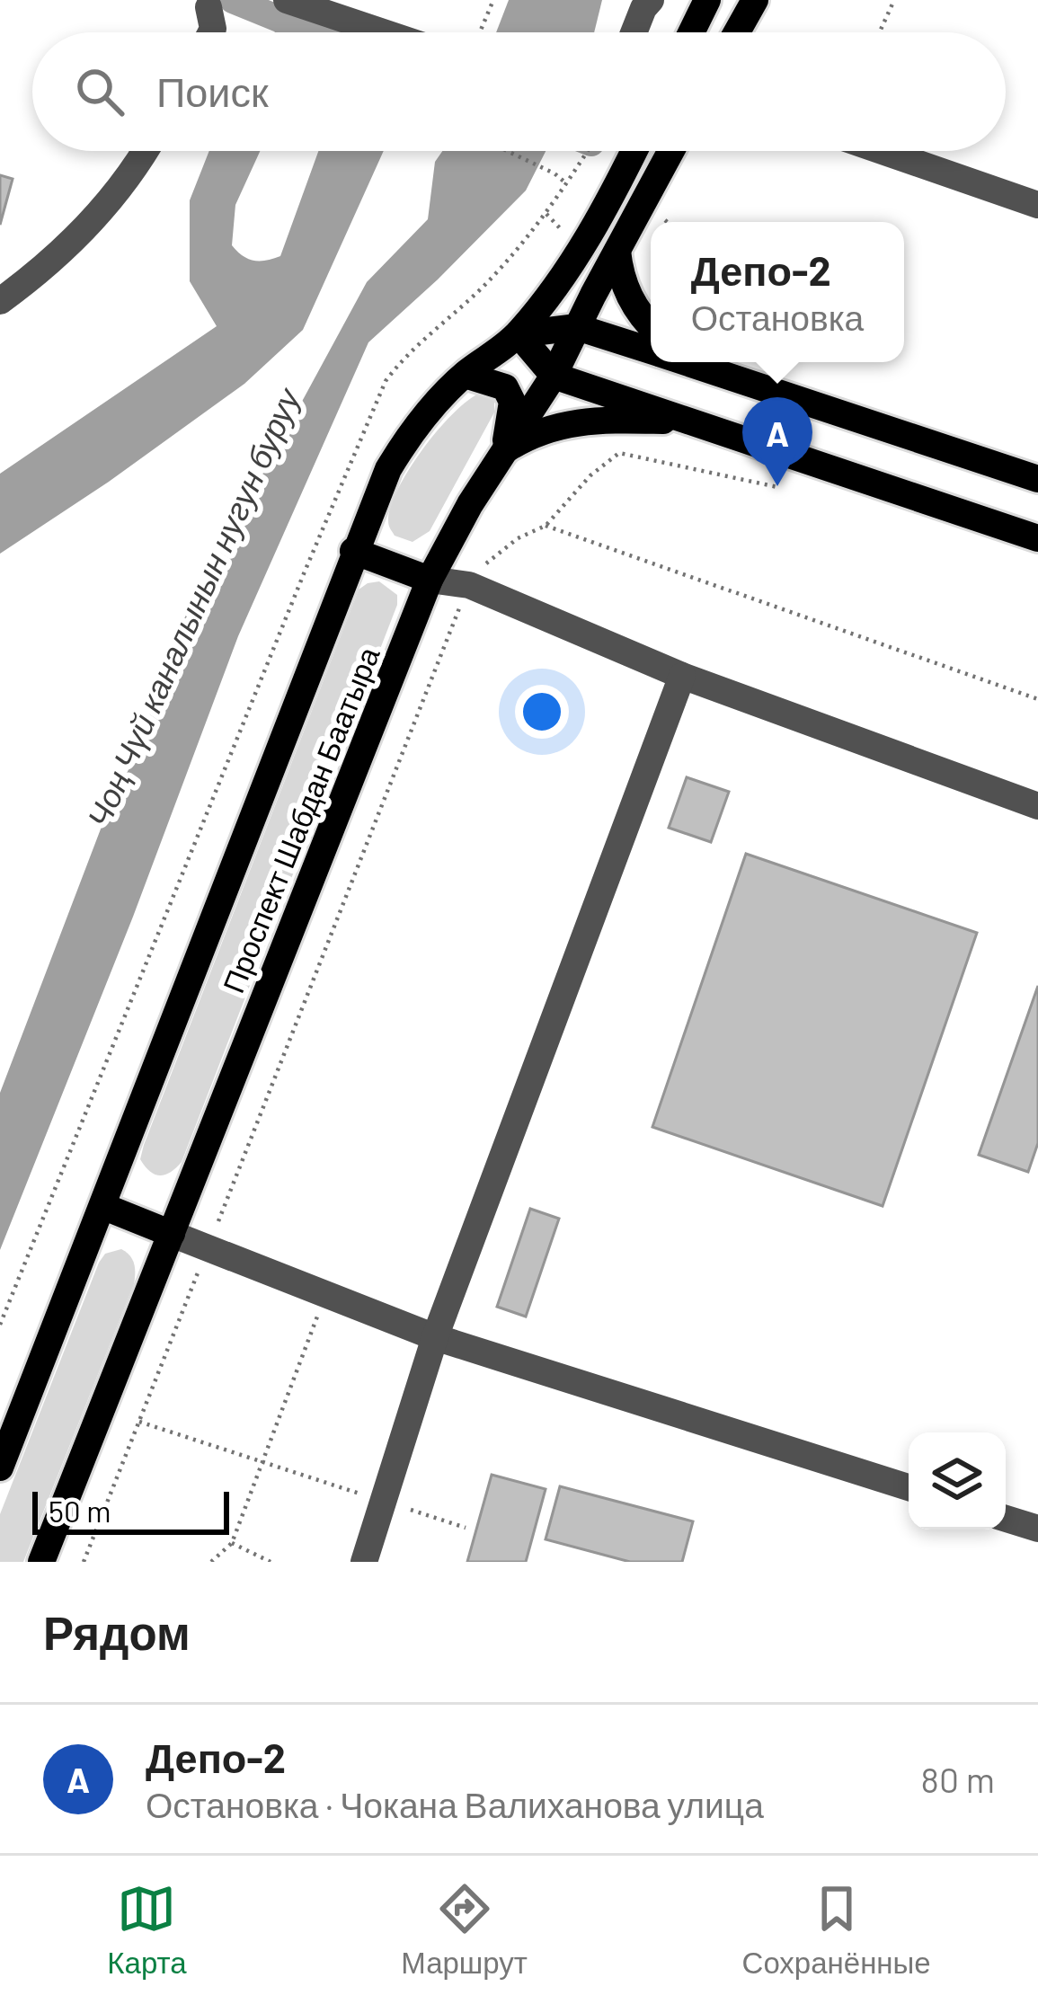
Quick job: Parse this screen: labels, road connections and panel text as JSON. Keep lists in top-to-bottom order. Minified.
{"streets":{"main road":["Проспект Шабдан Баатыра"]},"water":["Чоң Чүй каналынын нугун буруу"],"scale_bar":"50 m","page":{"search":"Поиск","popup":["Депо-2","Остановка"],"pins":"A","scale":"50 m","heading":"Рядом","list":[{"mark":"A","name":"Депо-2","note":"Остановка · Чокана Валиханова улица","value":"80 m"}],"nav":["Карта","Маршрут","Сохранённые"]}}
